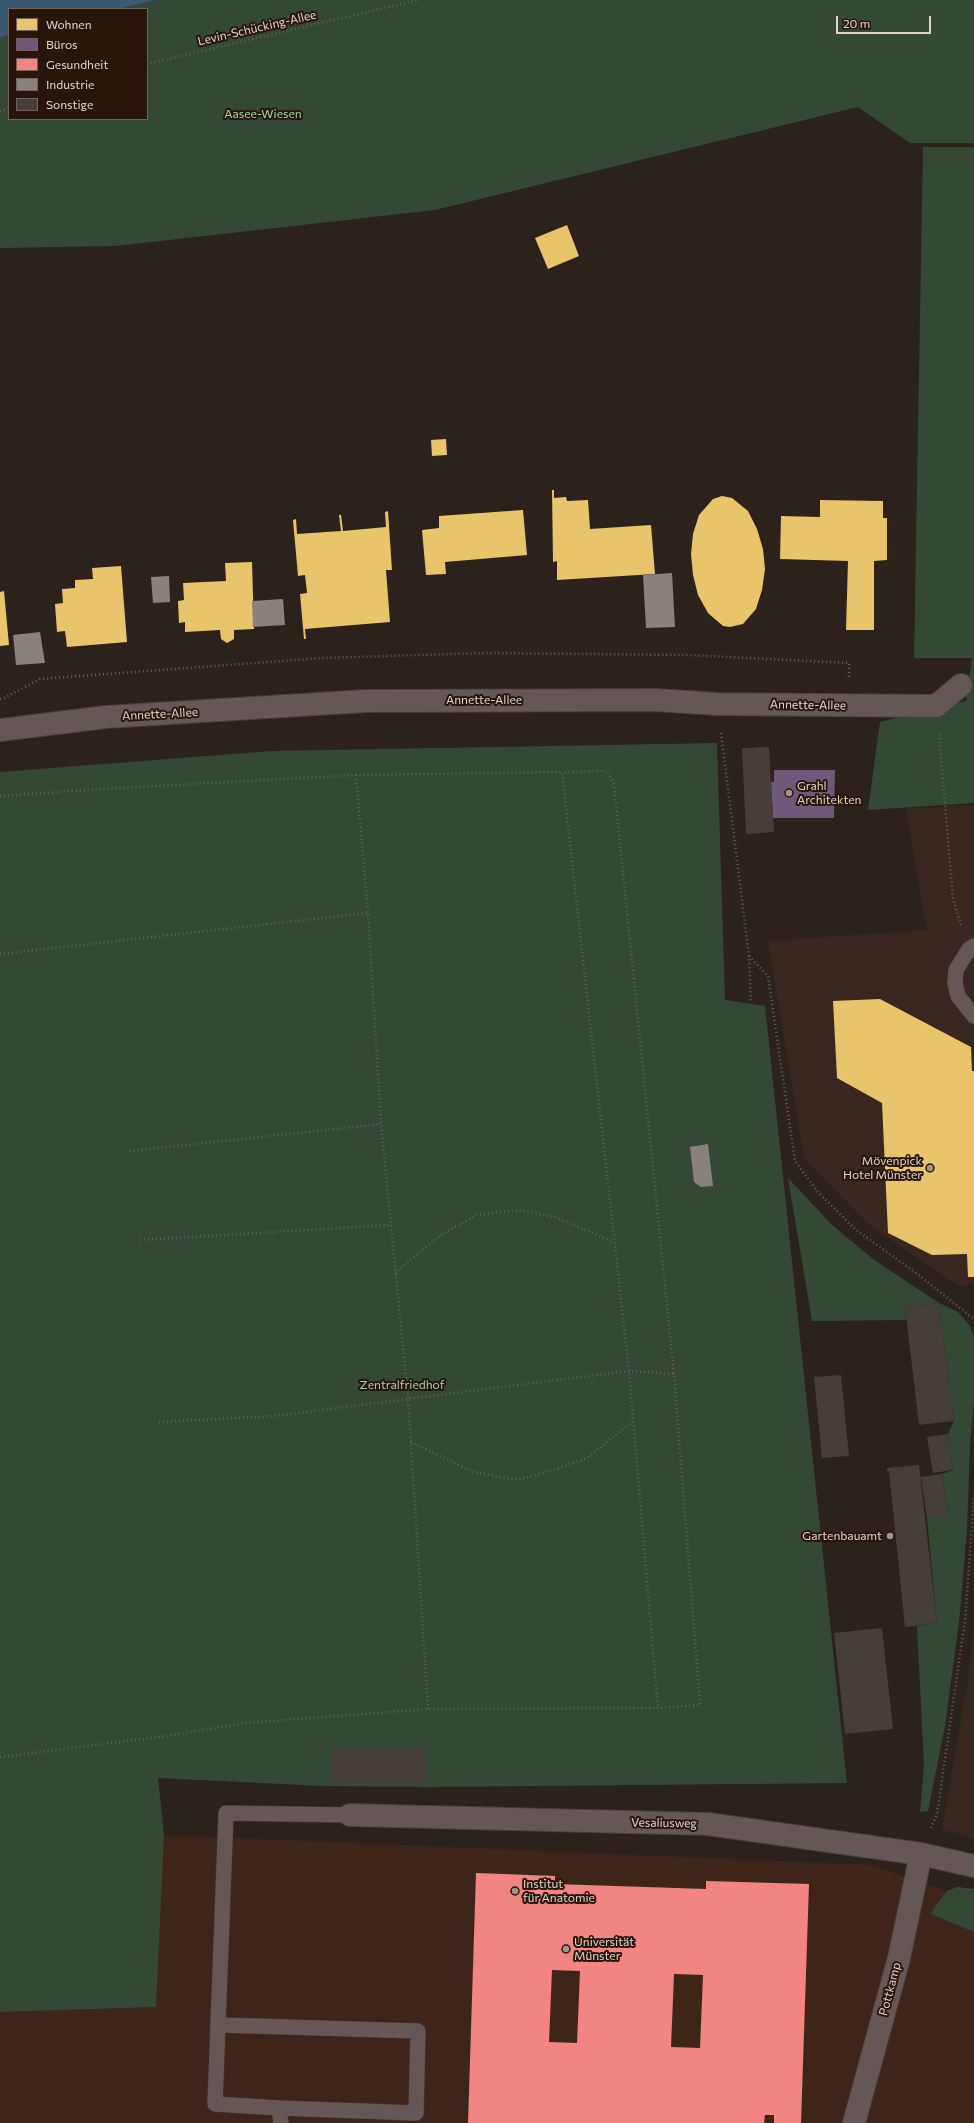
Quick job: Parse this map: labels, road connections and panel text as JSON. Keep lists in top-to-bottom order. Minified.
{"streets":{"street":["Annette-Allee","Vesaliusweg","Pottkamp"],"path":["Levin-Schücking-Allee"]},"crossings":[["Vesaliusweg","Pottkamp"]],"parks":["Aasee-Wiesen","Zentralfriedhof"],"places":["Grahl Architekten","Mövenpick Hotel Münster","Gartenbauamt","Institut für Anatomie","Universität Münster"],"legend":["Wohnen","Büros","Gesundheit","Industrie","Sonstige"],"scale_bar":"20 m"}
